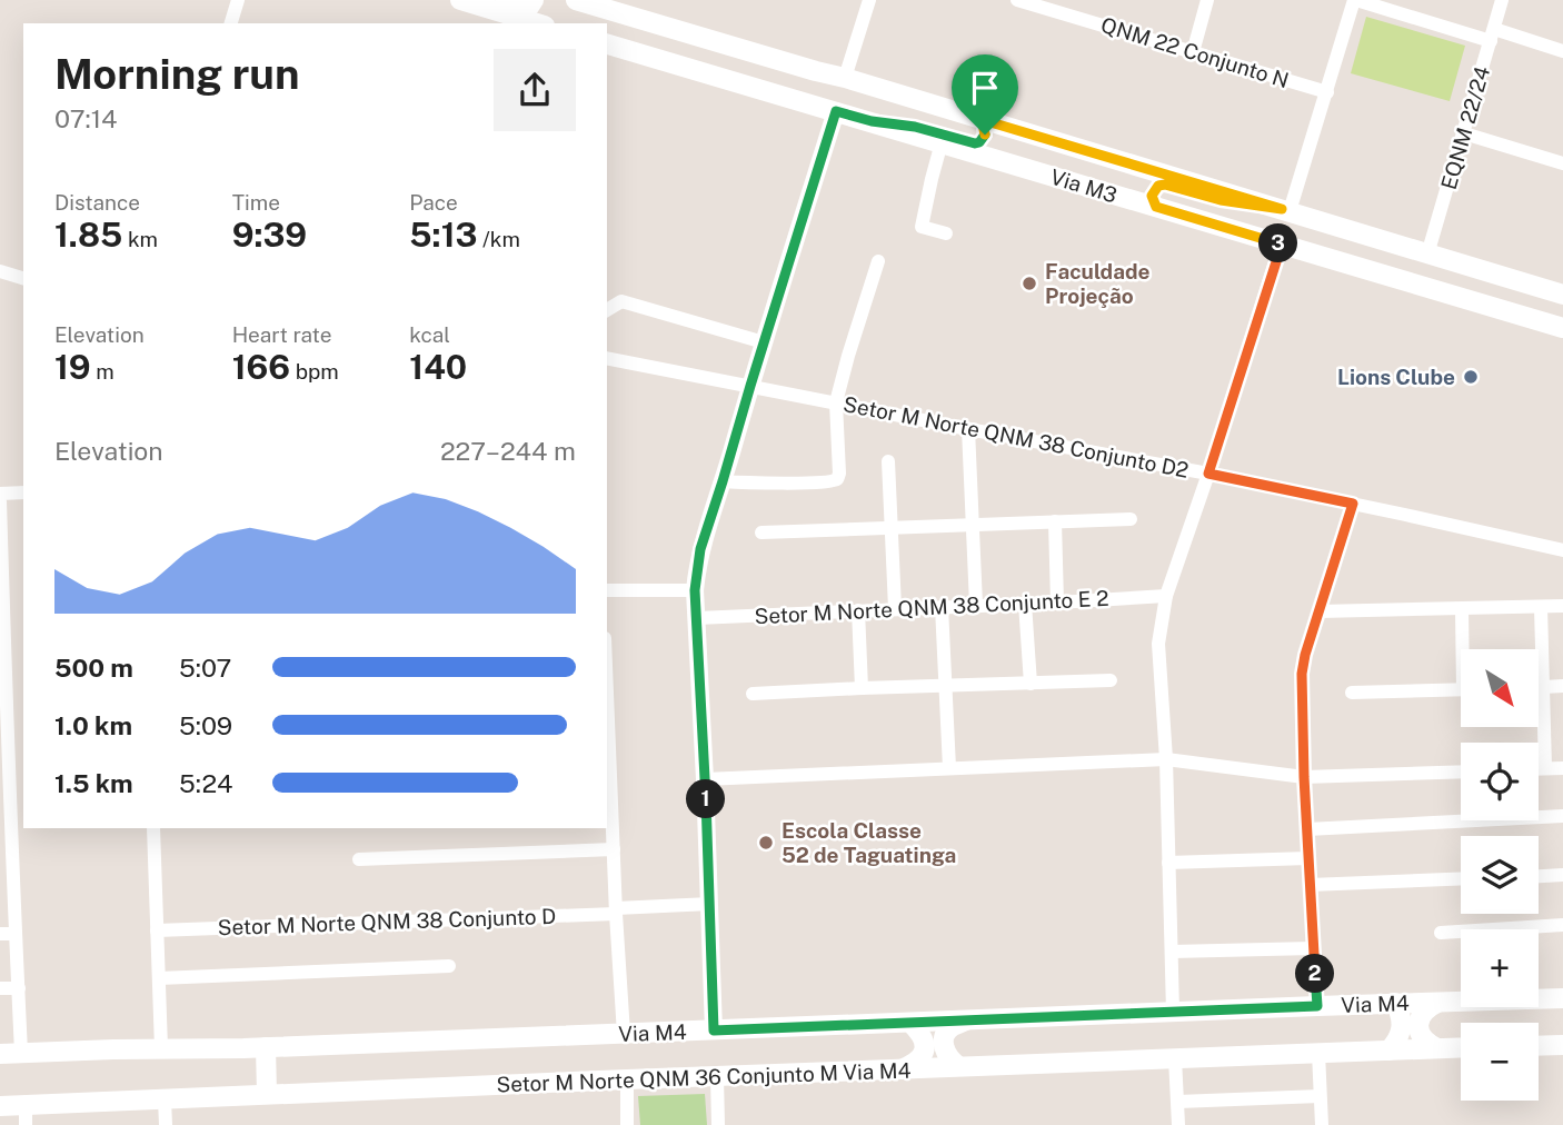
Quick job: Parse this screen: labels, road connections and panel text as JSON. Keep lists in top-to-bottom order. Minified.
{"streets":{"main road":["Via M3","Via M4","Setor M Norte QNM 36 Conjunto M Via M4"],"street":["QNM 22 Conjunto N","EQNM 22/24","Setor M Norte QNM 38 Conjunto D2","Setor M Norte QNM 38 Conjunto E 2","Setor M Norte QNM 38 Conjunto D"]},"places":["Faculdade Projeção","Lions Clube","Escola Classe 52 de Taguatinga"],"north":"bottom right","page":{"heading":["Morning run","07:14"],"stats":[["Distance","1.85 km"],["Time","9:39"],["Pace","5:13 /km"],["Elevation","19 m"],["Heart rate","166 bpm"],["kcal","140"]],"pins":["3","1","2"],"chart":["Elevation","227–244 m"],"list":[{"name":"500 m","note":"5:07"},{"name":"1.0 km","note":"5:09"},{"name":"1.5 km","note":"5:24"}],"map_buttons":["+","−"]}}
